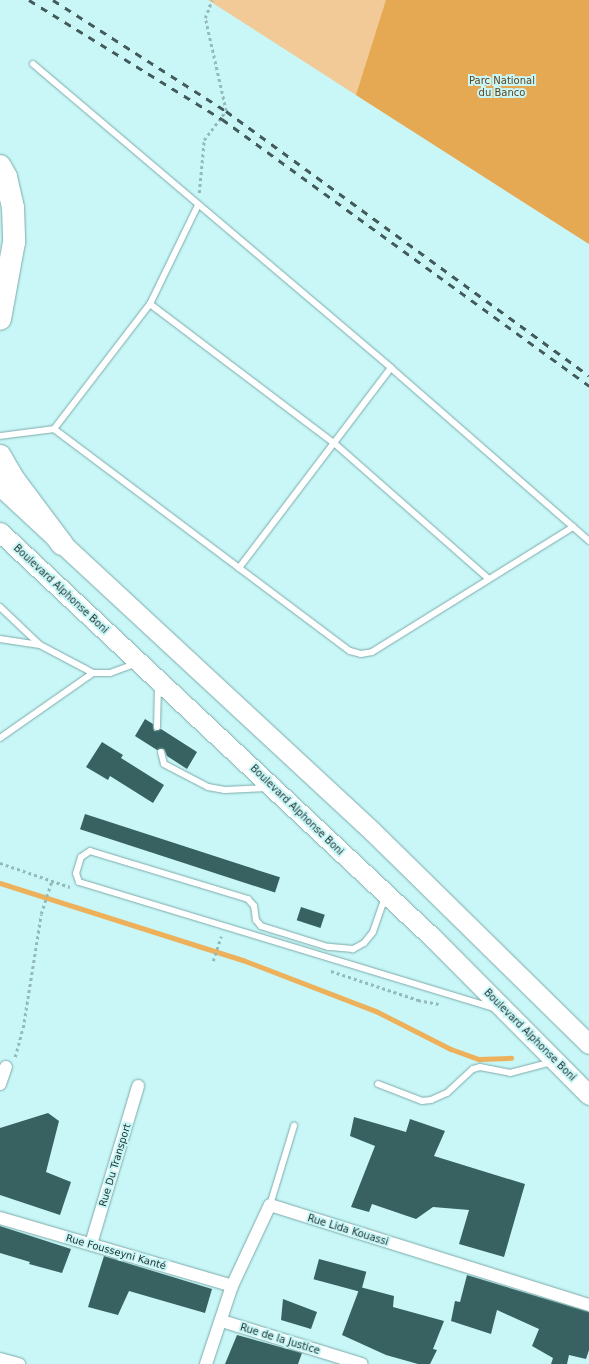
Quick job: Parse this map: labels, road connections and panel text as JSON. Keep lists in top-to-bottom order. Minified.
{"streets":{"main road":["Boulevard Alphonse Boni"],"street":["Rue Du Transport","Rue Lida Kouassi","Rue Fousseyni Kanté","Rue de la Justice"]},"crossings":[["Rue Du Transport","Rue Fousseyni Kanté"]],"parks":["Parc National du Banco"]}
